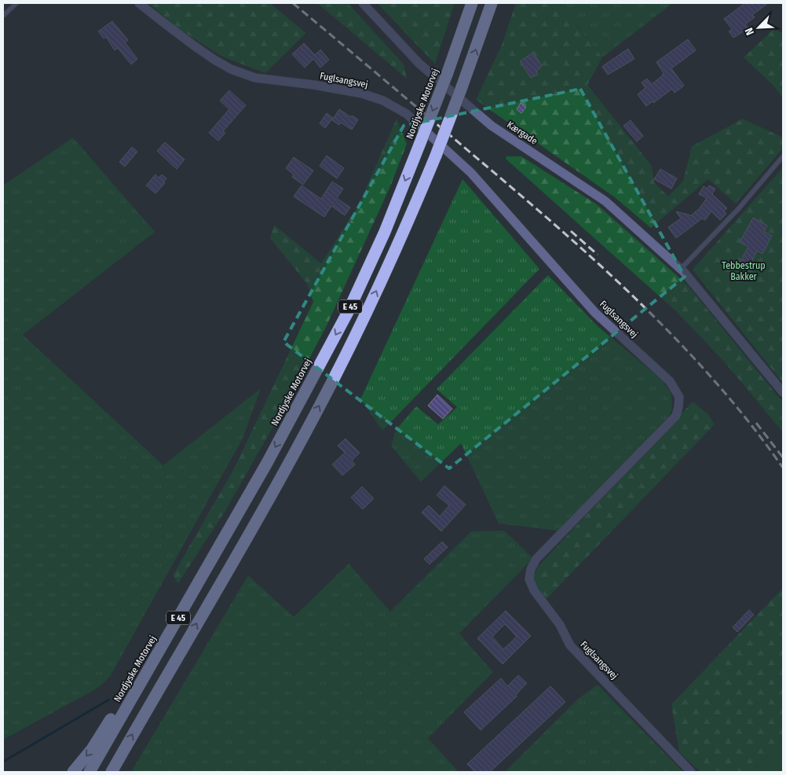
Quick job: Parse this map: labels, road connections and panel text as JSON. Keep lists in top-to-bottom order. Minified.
{"streets":{"highway":["Nordjyske Motorvej","E 45"],"street":["Fuglsangsvej","Kærgade"]},"parks":["Tebbestrup Bakker"],"north":"bottom left"}
